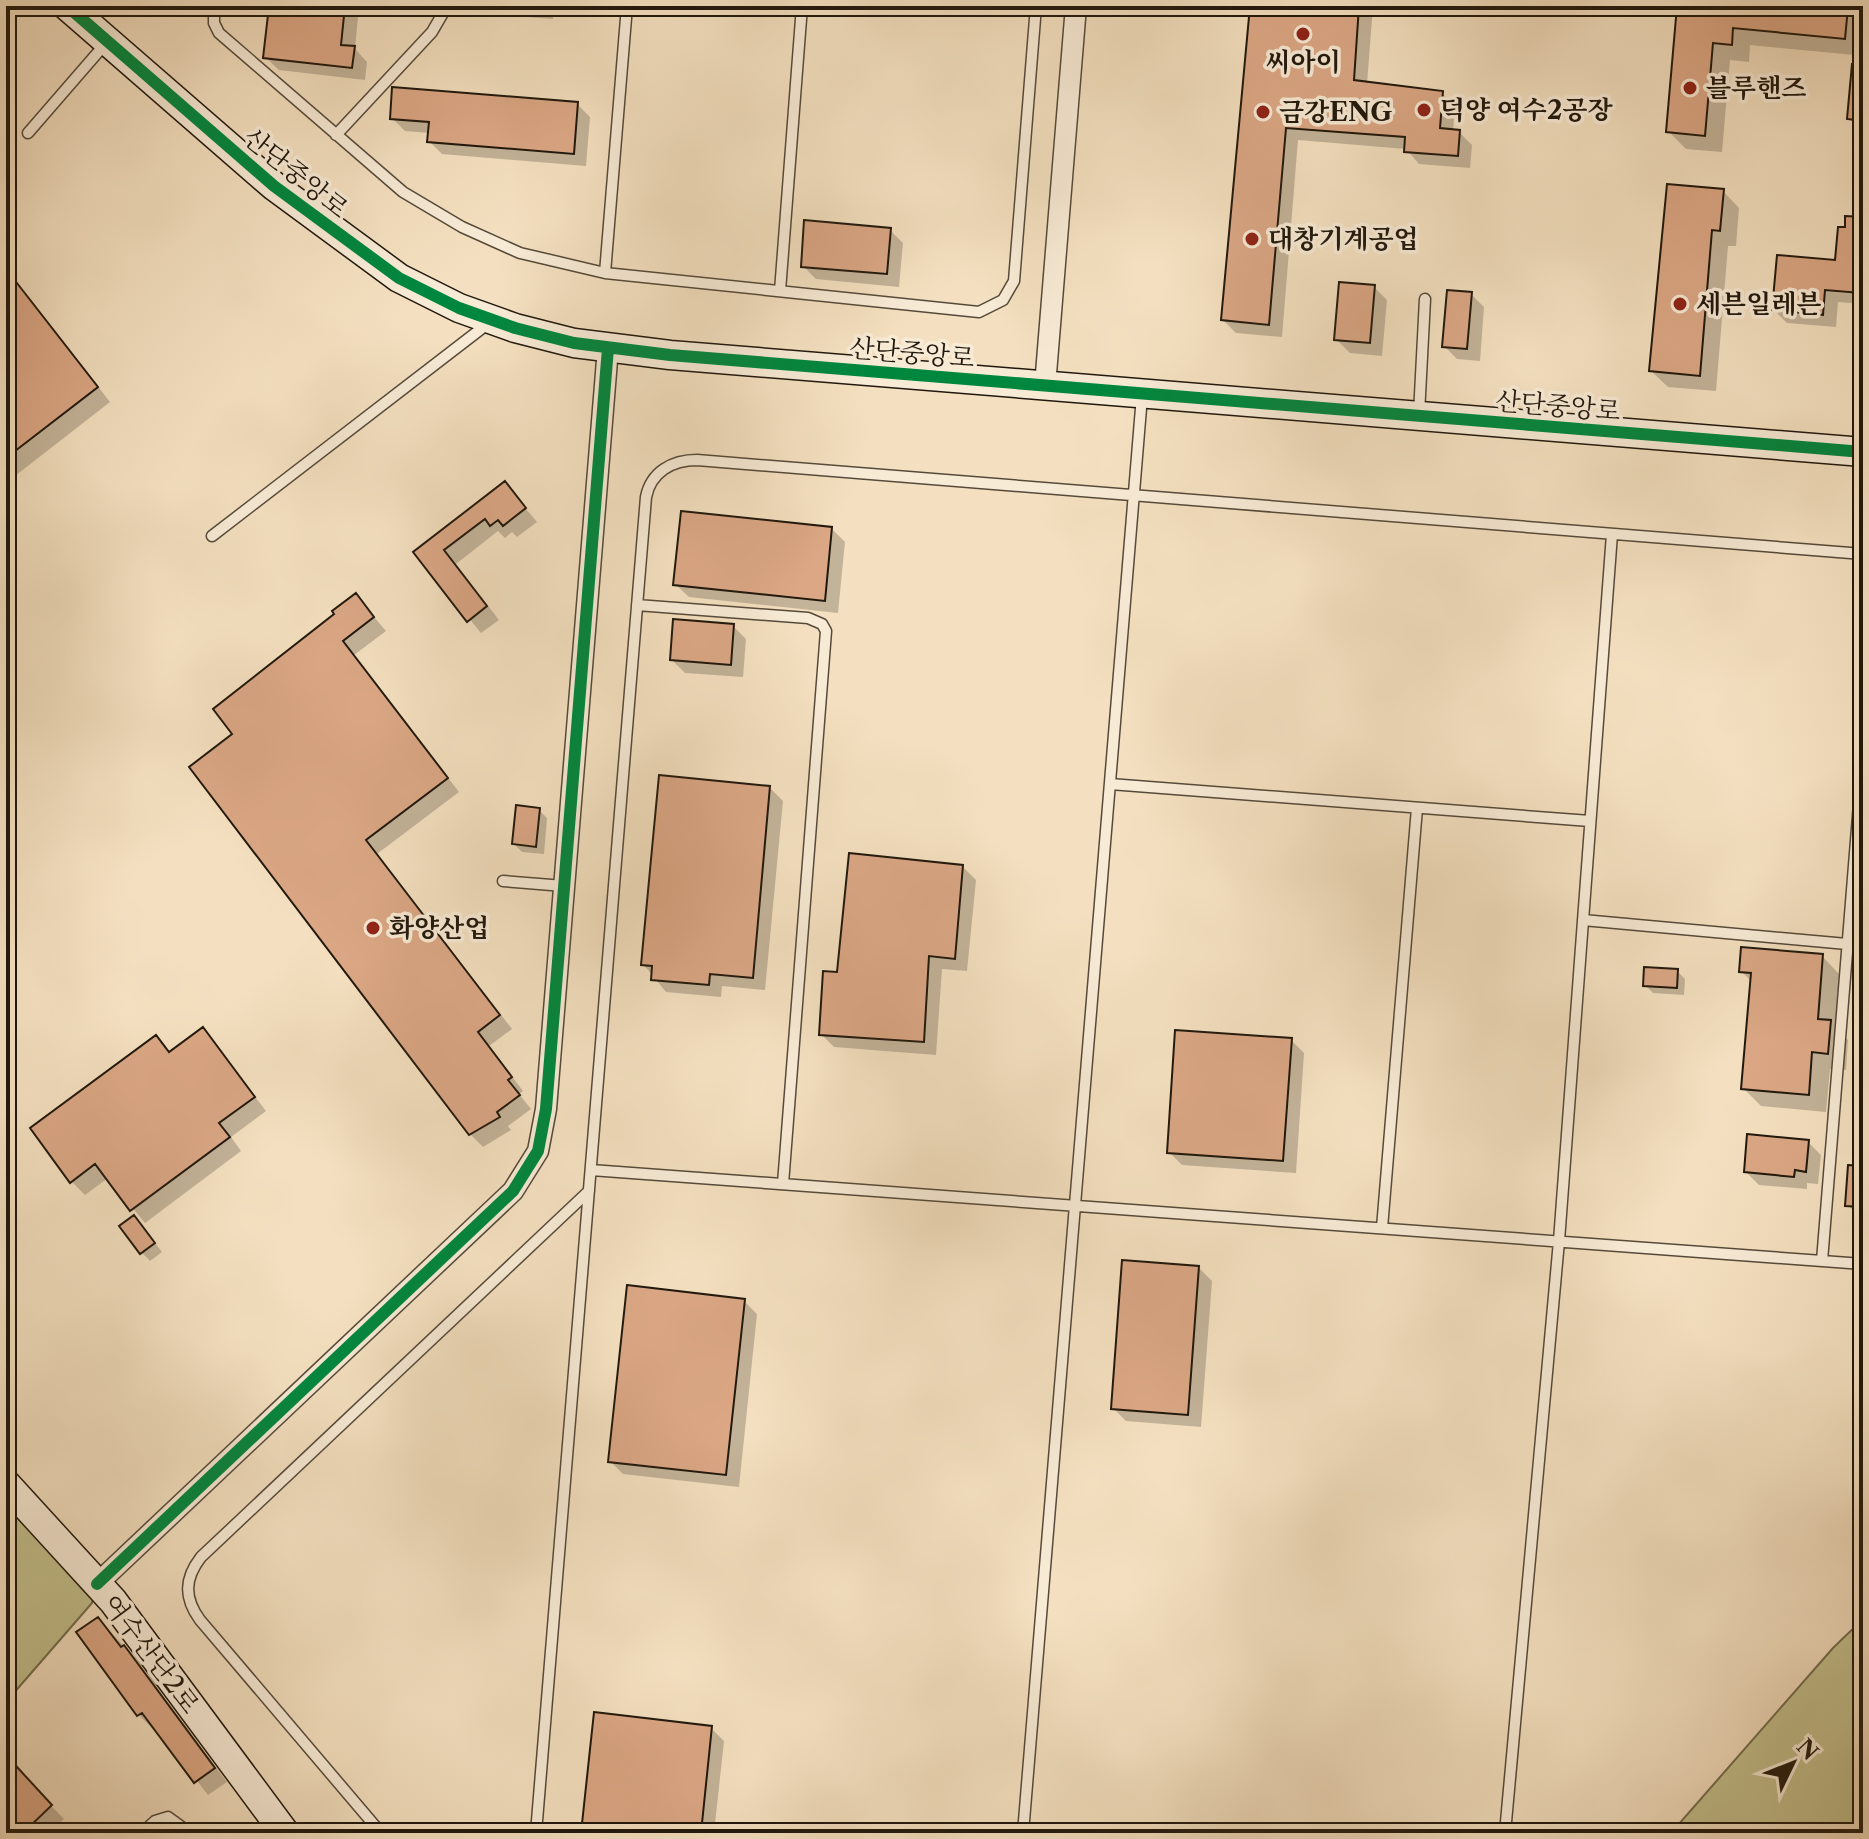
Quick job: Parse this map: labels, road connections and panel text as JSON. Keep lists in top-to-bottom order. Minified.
{"streets":{"street":["산단중앙로","여수산단2로"]},"places":["씨아이","블루핸즈","덕양 여수2공장","금강ENG","대창기계공업","세븐일레븐","화양산업"],"north":"top right"}
